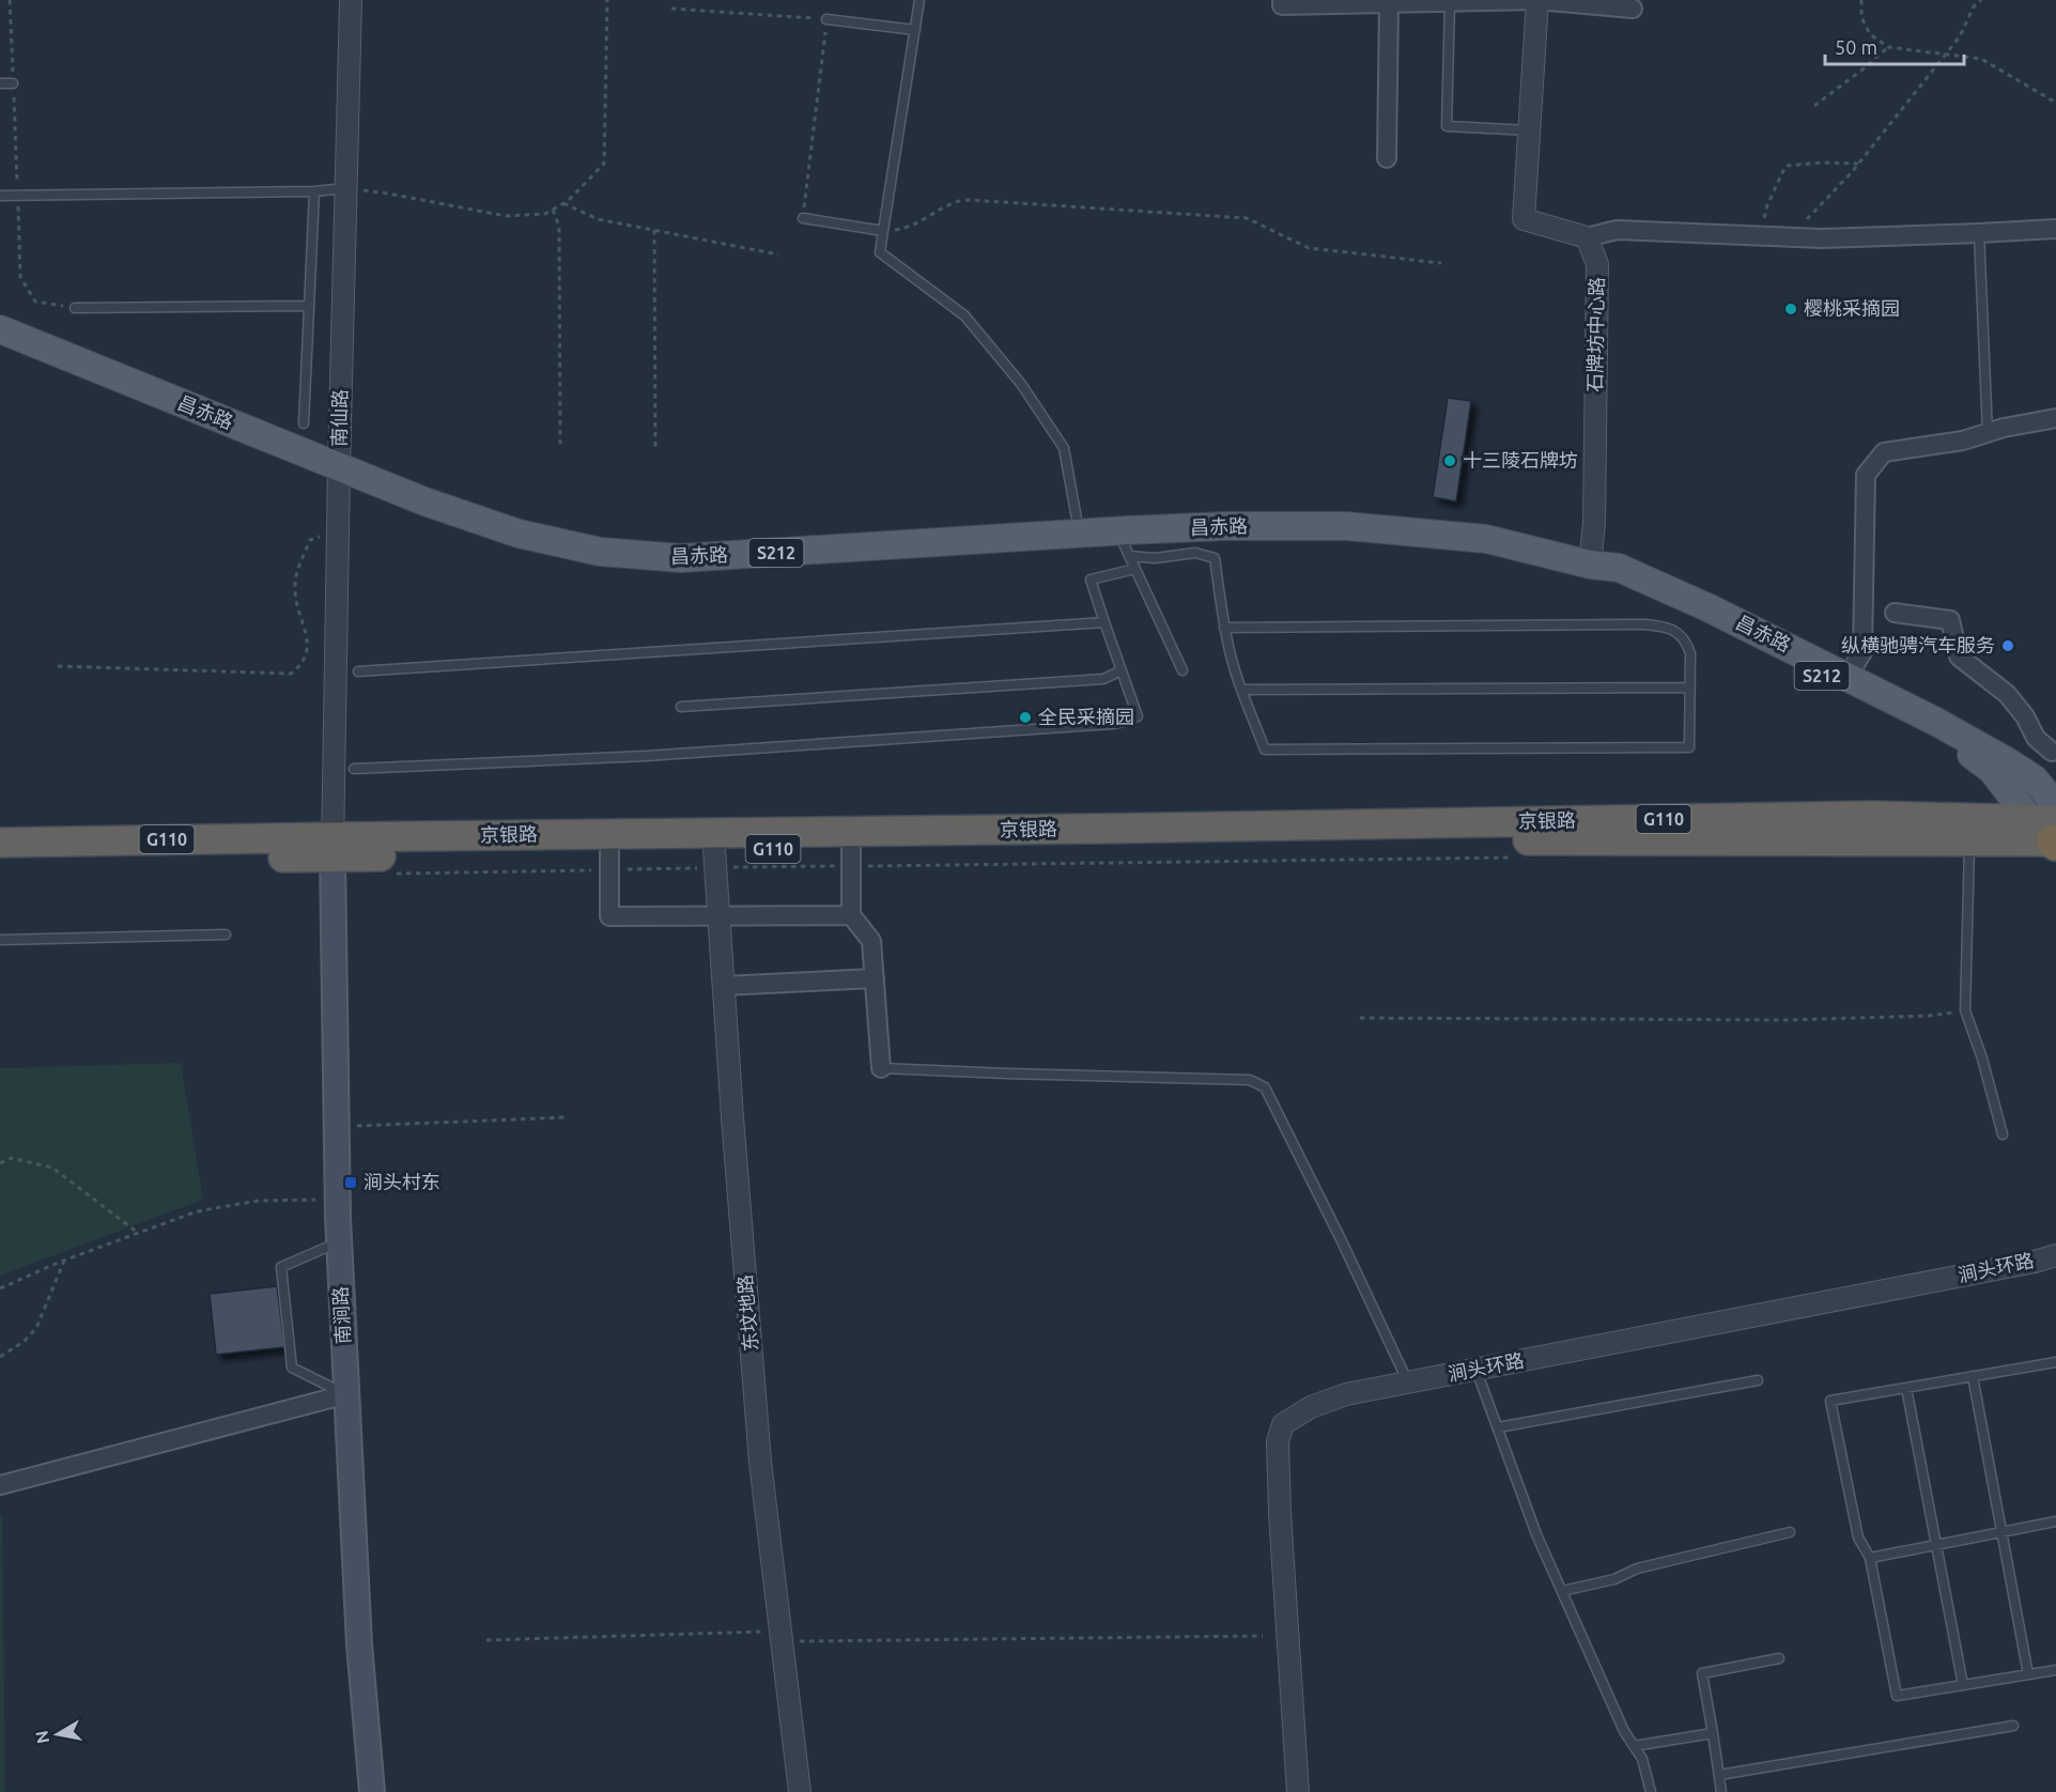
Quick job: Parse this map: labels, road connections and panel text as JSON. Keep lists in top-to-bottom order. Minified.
{"streets":{"highway":["G110","京银路"],"main road":["昌赤路","S212","南涧路"],"street":["石牌坊中心路","南仙路","涧头环路","东坟地路"]},"crossings":[["石牌坊中心路","昌赤路"],["昌赤路","南仙路"],["昌赤路","京银路"],["南仙路","京银路"],["南仙路","南涧路"],["京银路","东坟地路"],["京银路","南涧路"]],"places":{"other":["樱桃采摘园","十三陵石牌坊","纵横驰骋汽车服务","全民采摘园"],"transit":["涧头村东"]},"scale_bar":"50 m","north":"left"}
